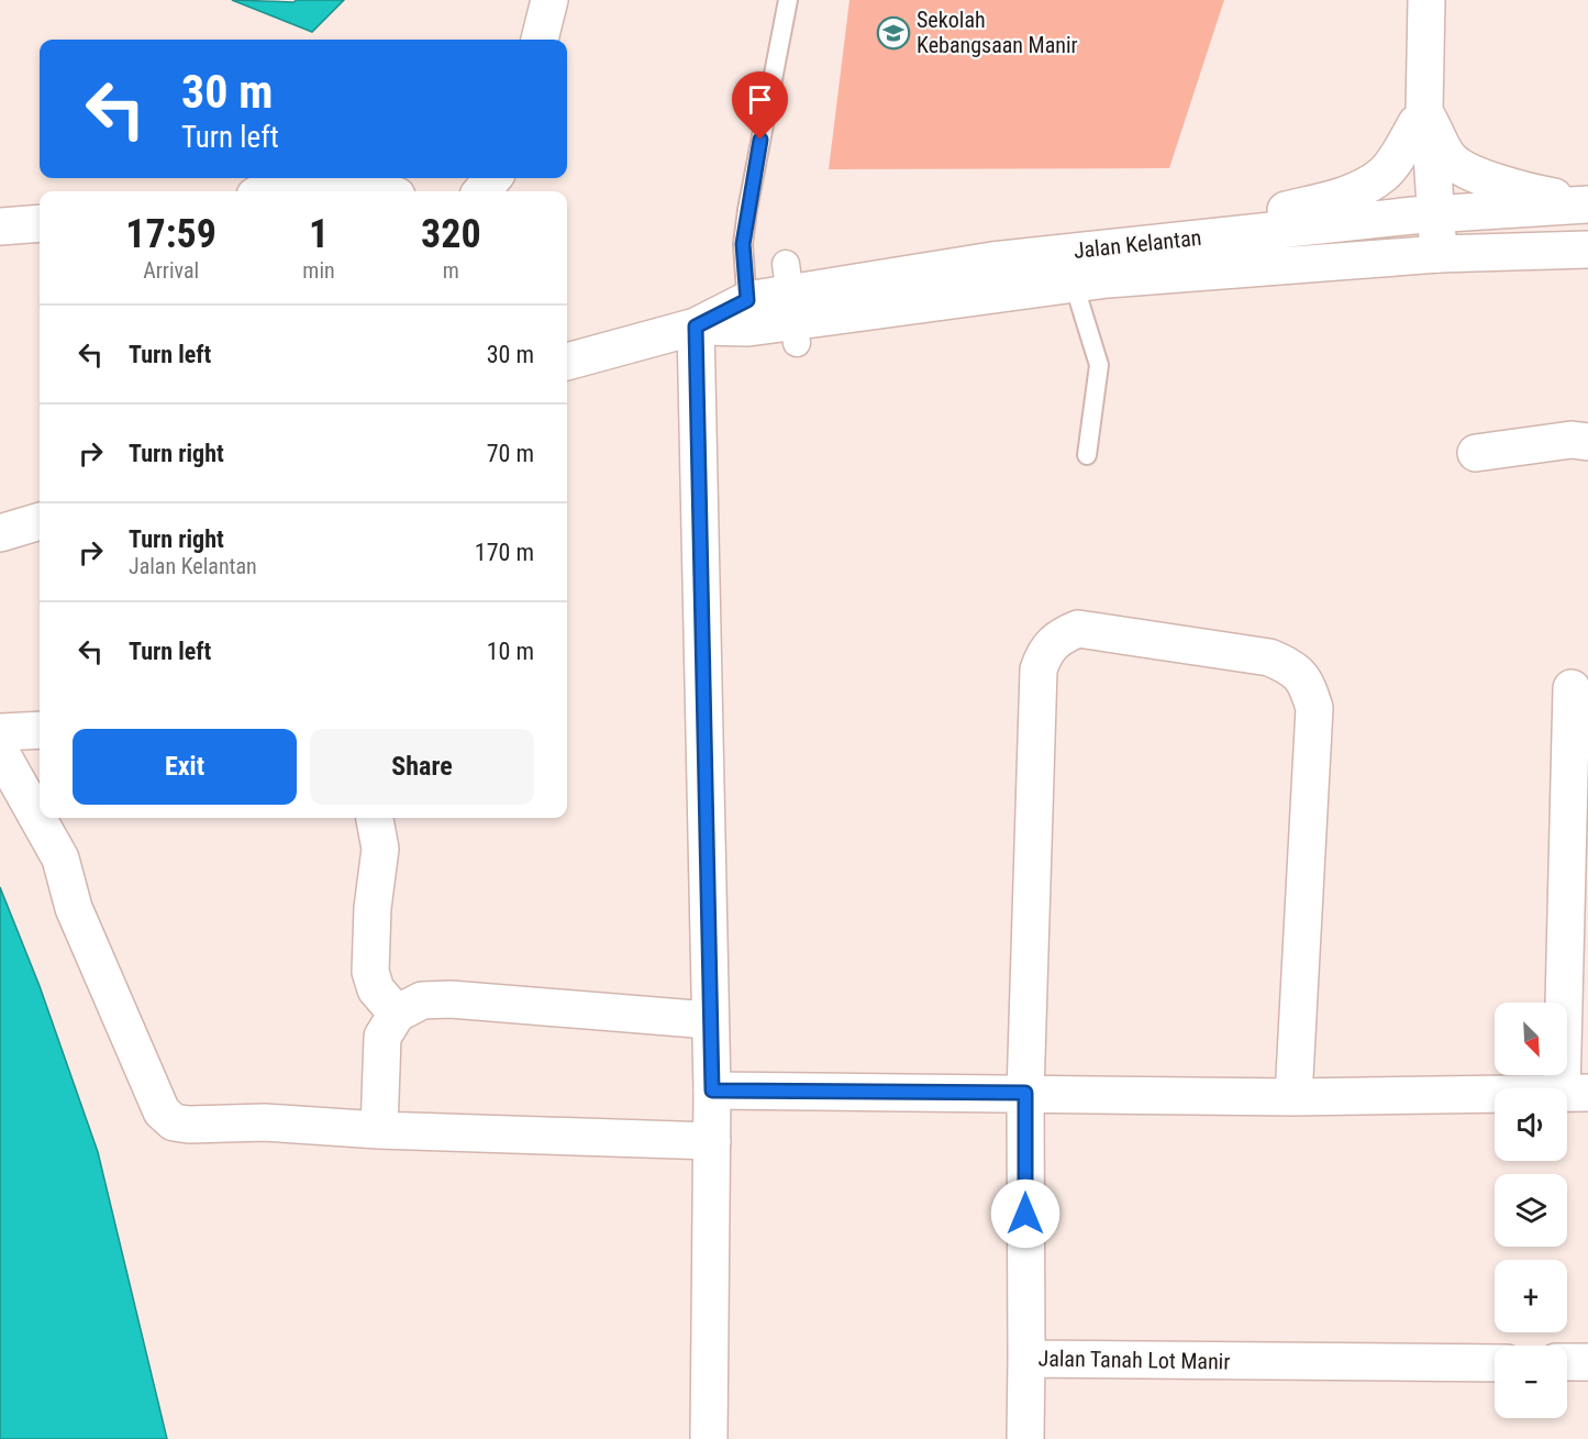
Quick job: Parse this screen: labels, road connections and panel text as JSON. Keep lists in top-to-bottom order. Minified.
{"streets":{"main road":["Jalan Kelantan","Jalan Tanah Lot Manir"]},"places":{"school or university":["Sekolah Kebangsaan Manir"]},"north":"bottom right","page":{"turn":["30 m","Turn left"],"eta":["17:59","Arrival","1","min","320","m"],"list":[{"name":"Turn left","value":"30 m"},{"name":"Turn right","value":"70 m"},{"name":"Turn right","note":"Jalan Kelantan","value":"170 m"},{"name":"Turn left","value":"10 m"}],"buttons":["Exit","Share"],"map_buttons":["+","−"]}}
